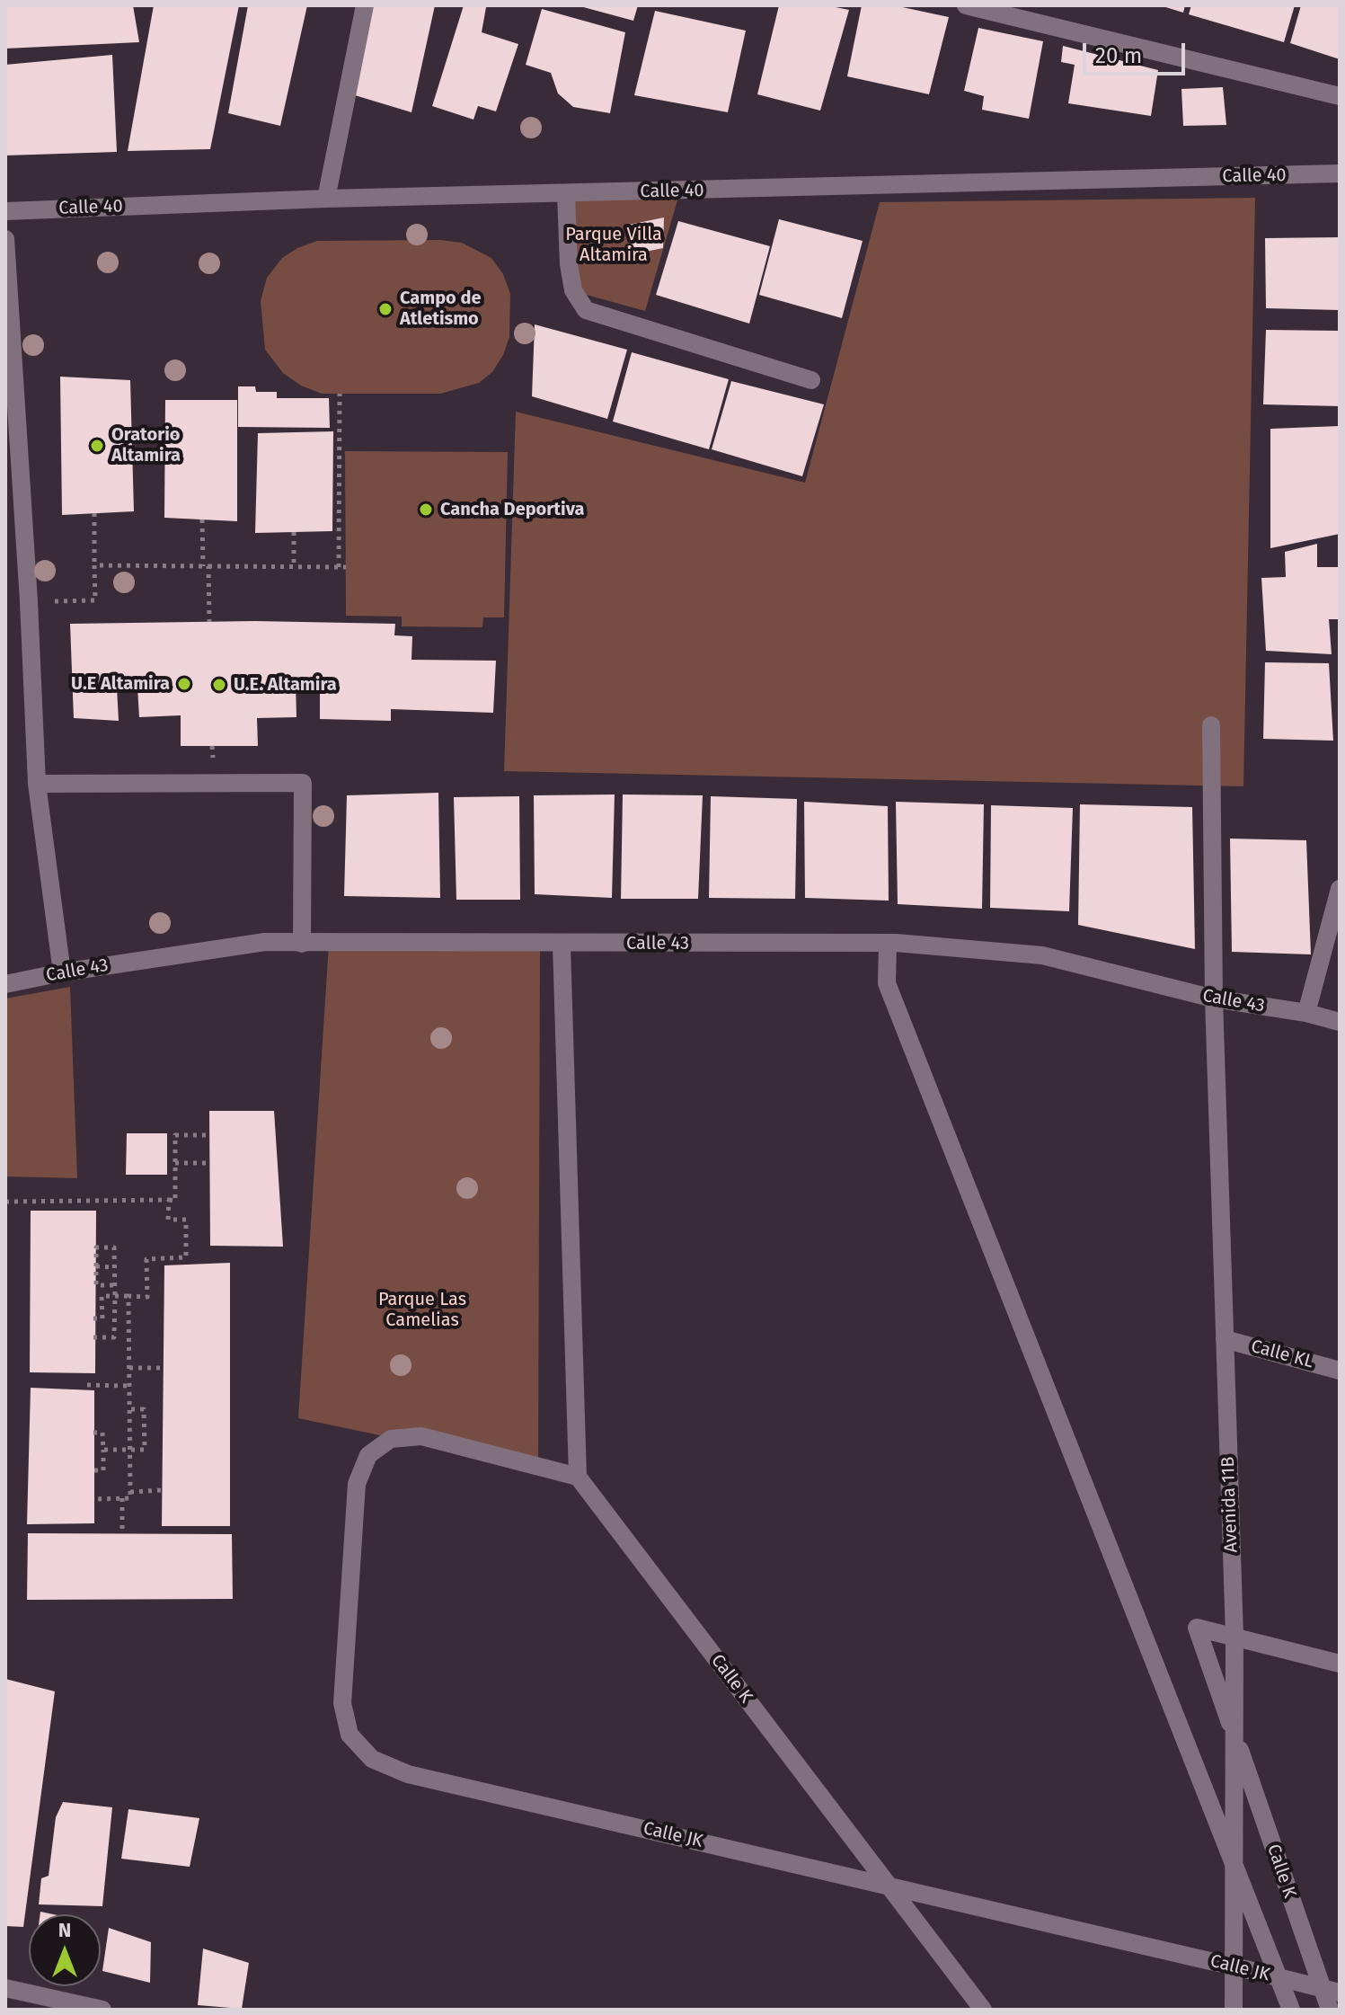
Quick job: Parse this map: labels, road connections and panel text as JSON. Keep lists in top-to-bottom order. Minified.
{"streets":{"street":["Calle 40","Calle 43","Calle KL","Avenida 11B","Calle K","Calle JK"]},"crossings":[["Calle 43","Avenida 11B"],["Calle KL","Avenida 11B"],["Avenida 11B","Calle K"],["Avenida 11B","Calle JK"],["Calle K","Calle JK"]],"parks":["Parque Villa Altamira","Parque Las Camelias"],"places":["Campo de Atletismo","Oratorio Altamira","Cancha Deportiva","U.E Altamira","U.E. Altamira"],"scale_bar":"20 m","north":"top"}
